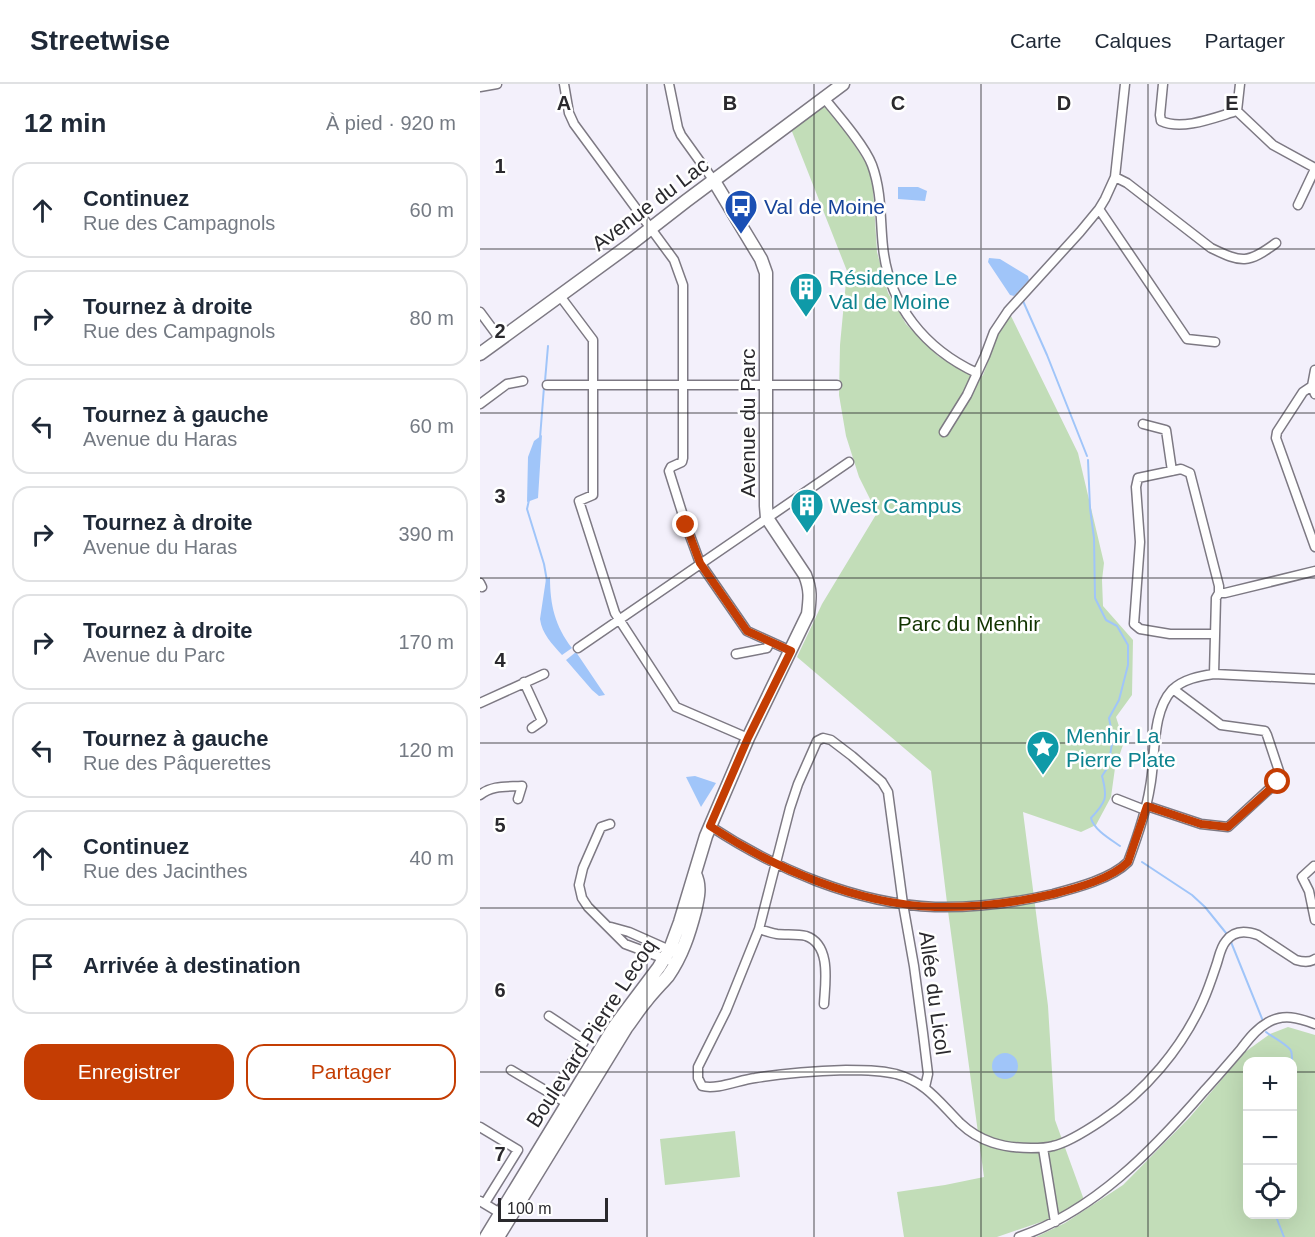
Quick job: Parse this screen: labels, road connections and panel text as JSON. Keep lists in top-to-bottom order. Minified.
{"streets":{"street":["Avenue du Lac","Avenue du Parc","Allée du Licol","Boulevard Pierre Lecoq"]},"crossings":[["Avenue du Lac","Avenue du Parc"],["Avenue du Parc","Boulevard Pierre Lecoq"]],"parks":["Parc du Menhir"],"places":{"bus stop":["Val de Moine"],"building":["Résidence Le Val de Moine","West Campus"],"place":["Menhir La Pierre Plate"]},"scale_bar":"100 m","page":{"header":"Streetwise","nav":["Carte","Calques","Partager"],"heading":["12 min","À pied · 920 m"],"list":[["Continuez","Rue des Campagnols","60 m"],["Tournez à droite","Rue des Campagnols","80 m"],["Tournez à gauche","Avenue du Haras","60 m"],["Tournez à droite","Avenue du Haras","390 m"],["Tournez à droite","Avenue du Parc","170 m"],["Tournez à gauche","Rue des Pâquerettes","120 m"],["Continuez","Rue des Jacinthes","40 m"],"Arrivée à destination"],"buttons":["Enregistrer","Partager"],"map_buttons":["+","−"],"scale":"100 m"},"grid":{"columns":["A","B","C","D","E"],"rows":["1","2","3","4","5","6","7"]}}
